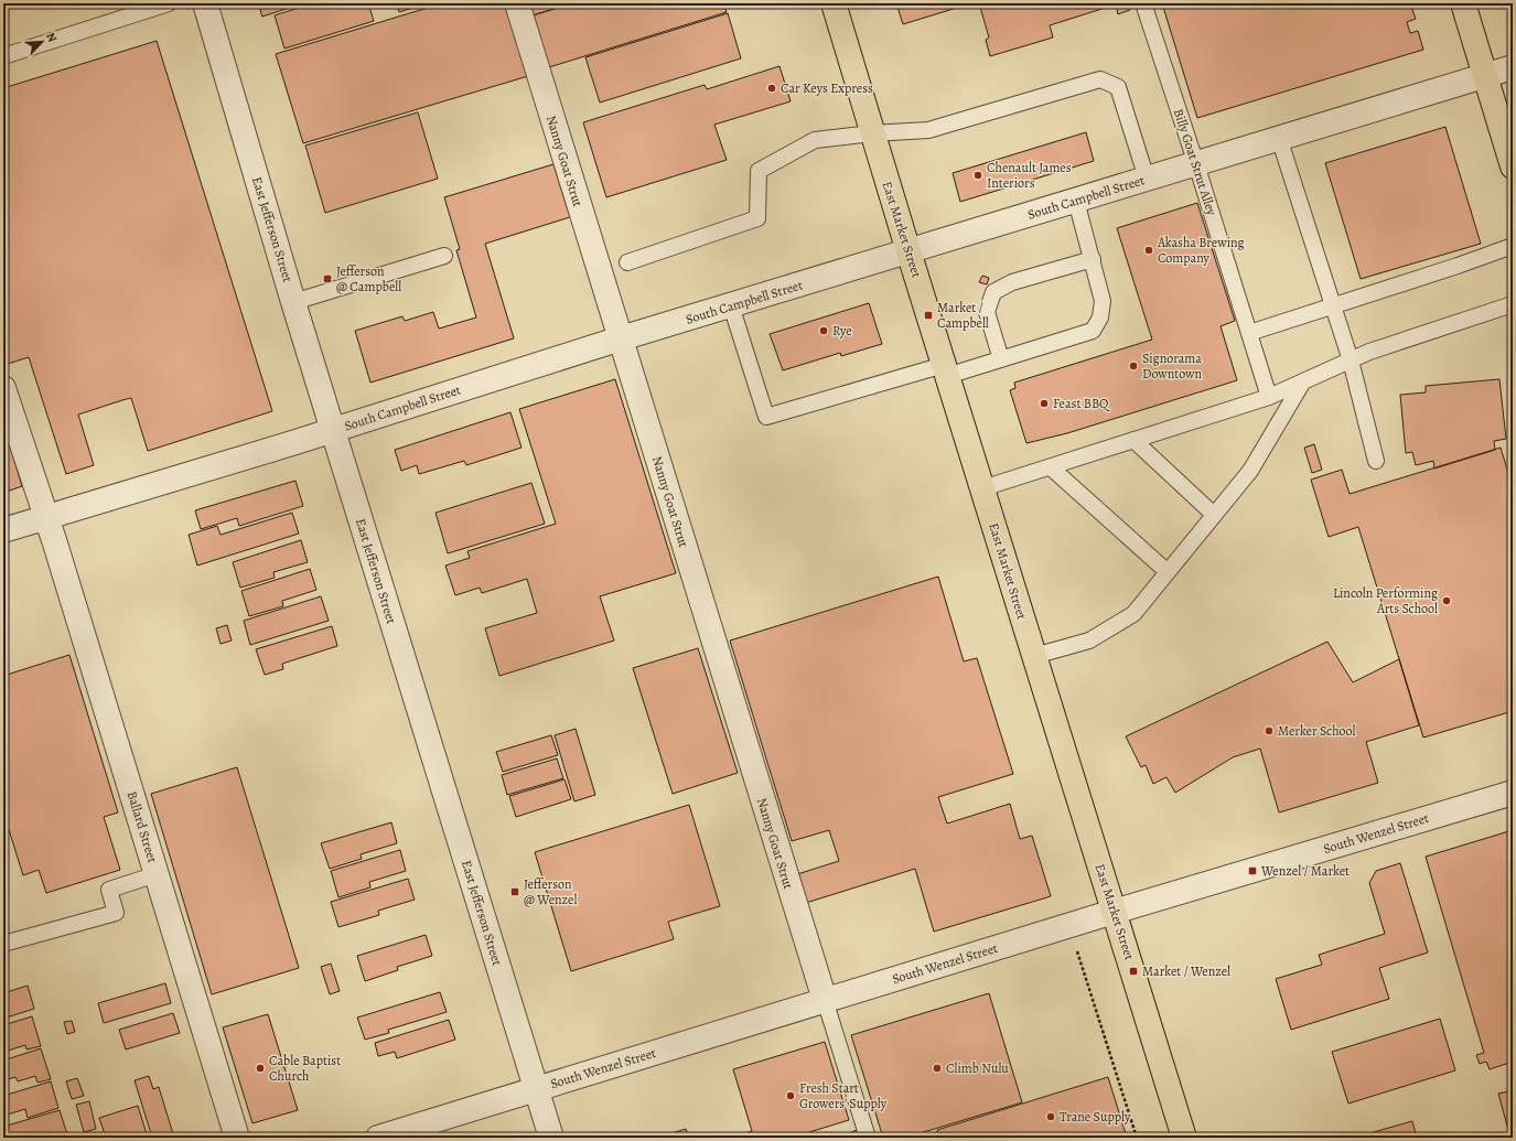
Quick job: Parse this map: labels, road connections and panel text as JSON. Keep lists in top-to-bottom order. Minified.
{"streets":{"main road":["East Market Street"],"street":["Nanny Goat Strut","South Campbell Street","East Jefferson Street","Ballard Street","South Wenzel Street"],"lane":["Billy Goat Strut Alley"]},"crossings":[["Nanny Goat Strut","South Campbell Street"],["Nanny Goat Strut","South Wenzel Street"],["Billy Goat Strut Alley","South Campbell Street"],["South Campbell Street","East Jefferson Street"],["South Campbell Street","East Market Street"],["South Campbell Street","Ballard Street"],["East Jefferson Street","South Wenzel Street"],["East Market Street","South Wenzel Street"]],"places":{"other":["Car Keys Express","Chenault James Interiors","Akasha Brewing Company","Rye","Signorama Downtown","Feast BBQ","Lincoln Performing Arts School","Merker School","Cable Baptist Church","Climb Nulu","Fresh Start Growers' Supply","Trane Supply"],"transit":["Jefferson @ Campbell","Market / Campbell","Wenzel / Market","Jefferson @ Wenzel","Market / Wenzel"]},"north":"top right"}
